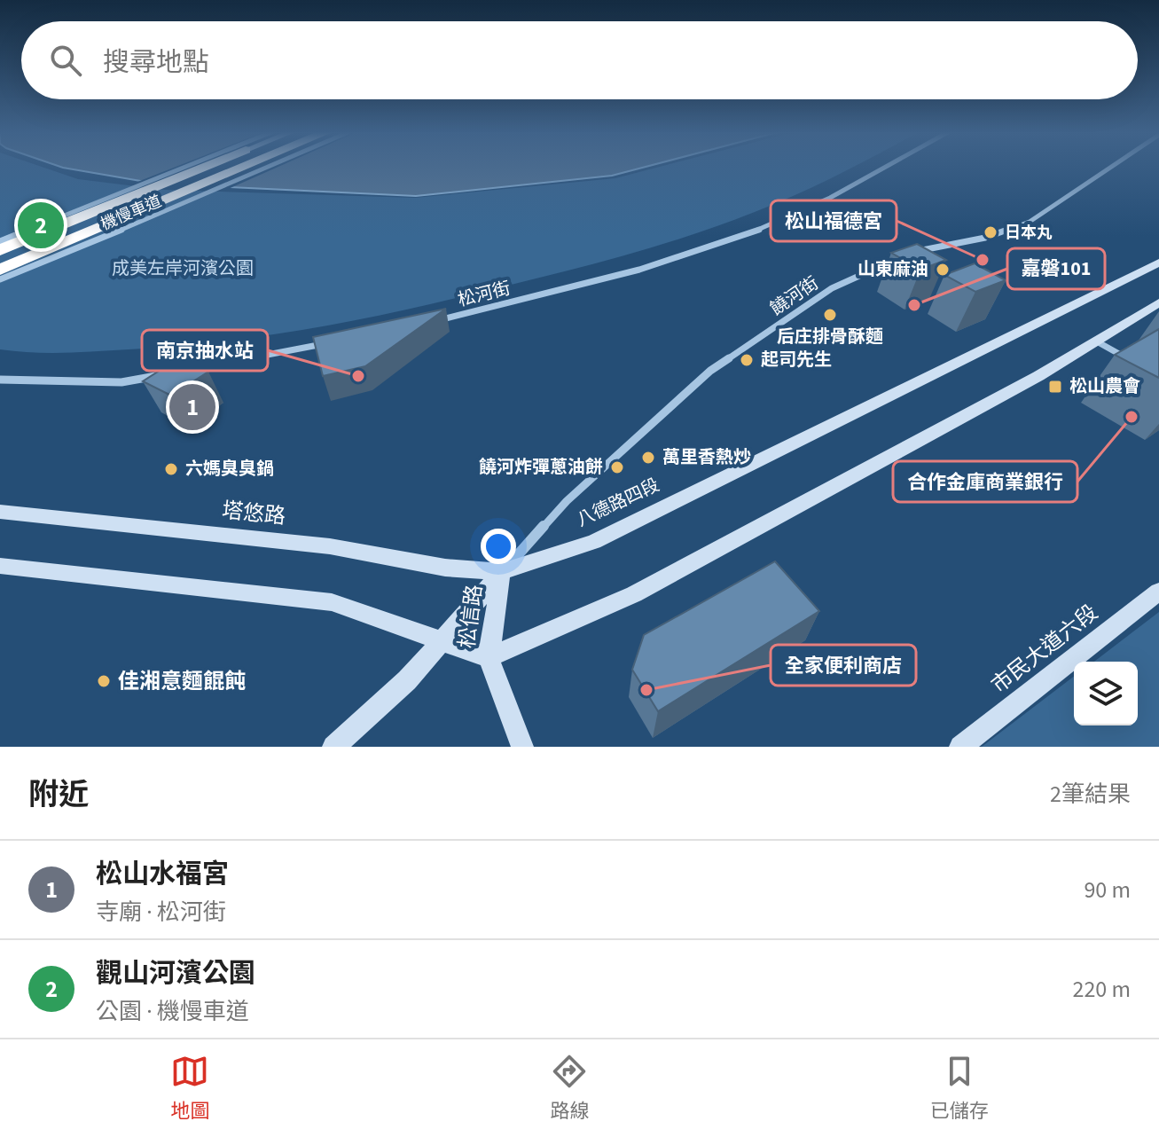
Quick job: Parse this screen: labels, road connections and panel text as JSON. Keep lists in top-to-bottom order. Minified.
{"streets":{"main road":["八德路四段","塔悠路","松信路","市民大道六段"],"street":["機慢車道","松河街","饒河街"]},"crossings":[["饒河街","八德路四段"],["饒河街","塔悠路"],["饒河街","松信路"],["八德路四段","塔悠路"],["八德路四段","松信路"],["塔悠路","松信路"]],"parks":["成美左岸河濱公園"],"places":{"other":["日本丸","松山福德宮","山東麻油","嘉磐101","后庄排骨酥麵","起司先生","南京抽水站","合作金庫商業銀行","萬里香熱炒","饒河炸彈蔥油餅","六媽臭臭鍋","佳湘意麵餛飩","全家便利商店"],"transit":["松山農會"]},"page":{"search":"搜尋地點","pins":["2","1"],"heading":["附近","2筆結果"],"list":[{"mark":"1","name":"松山水福宮","note":"寺廟 · 松河街","value":"90 m"},{"mark":"2","name":"觀山河濱公園","note":"公園 · 機慢車道","value":"220 m"}],"nav":["地圖","路線","已儲存"]}}
